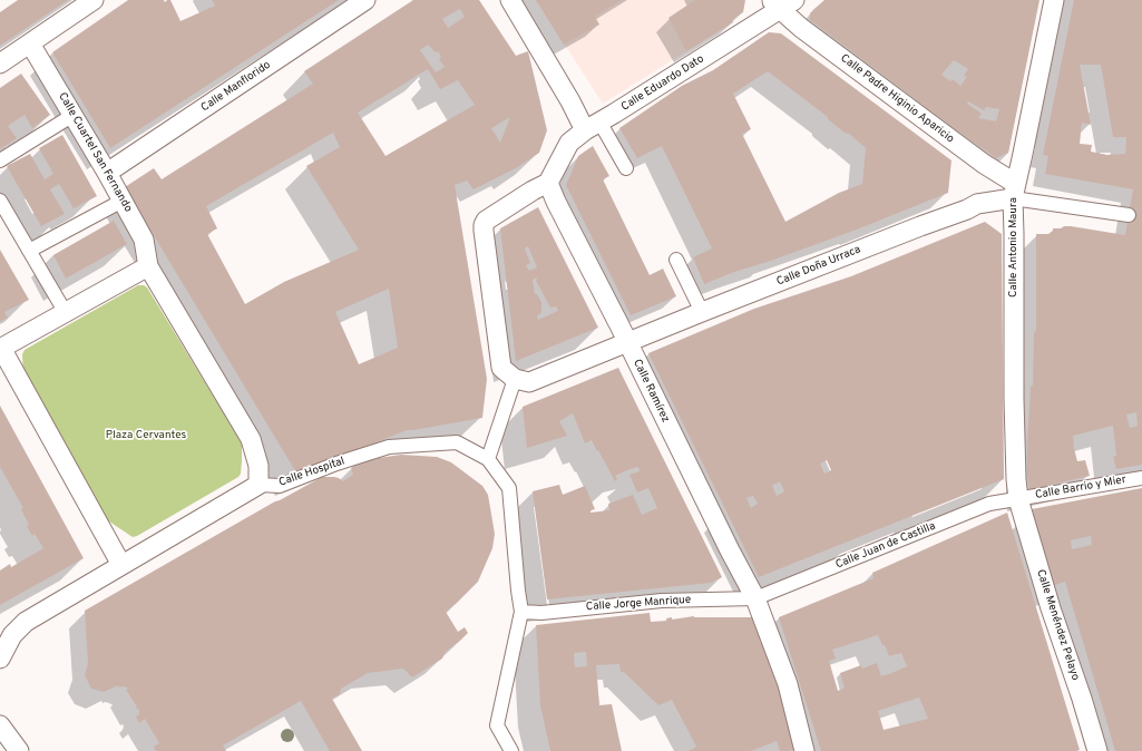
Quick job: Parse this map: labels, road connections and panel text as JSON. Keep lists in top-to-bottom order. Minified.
{"streets":{"street":["Calle Eduardo Dato","Calle Manflorido","Calle Padre Higinio Aparicio","Calle Cuartel San Fernando","Calle Antonio Maura","Calle Doña Urraca","Calle Ramírez","Calle Hospital","Calle Barrio y Mier","Calle Juan de Castilla","Calle Jorge Manrique","Calle Menéndez Pelayo"]},"crossings":[["Calle Eduardo Dato","Calle Padre Higinio Aparicio"],["Calle Eduardo Dato","Calle Ramírez"],["Calle Manflorido","Calle Cuartel San Fernando"],["Calle Padre Higinio Aparicio","Calle Antonio Maura"],["Calle Padre Higinio Aparicio","Calle Doña Urraca"],["Calle Antonio Maura","Calle Doña Urraca"],["Calle Antonio Maura","Calle Barrio y Mier"],["Calle Antonio Maura","Calle Juan de Castilla"],["Calle Antonio Maura","Calle Menéndez Pelayo"],["Calle Doña Urraca","Calle Ramírez"],["Calle Ramírez","Calle Juan de Castilla"],["Calle Ramírez","Calle Jorge Manrique"],["Calle Hospital","Calle Jorge Manrique"],["Calle Barrio y Mier","Calle Juan de Castilla"],["Calle Barrio y Mier","Calle Menéndez Pelayo"],["Calle Juan de Castilla","Calle Jorge Manrique"],["Calle Juan de Castilla","Calle Menéndez Pelayo"]],"parks":["Plaza Cervantes"]}
